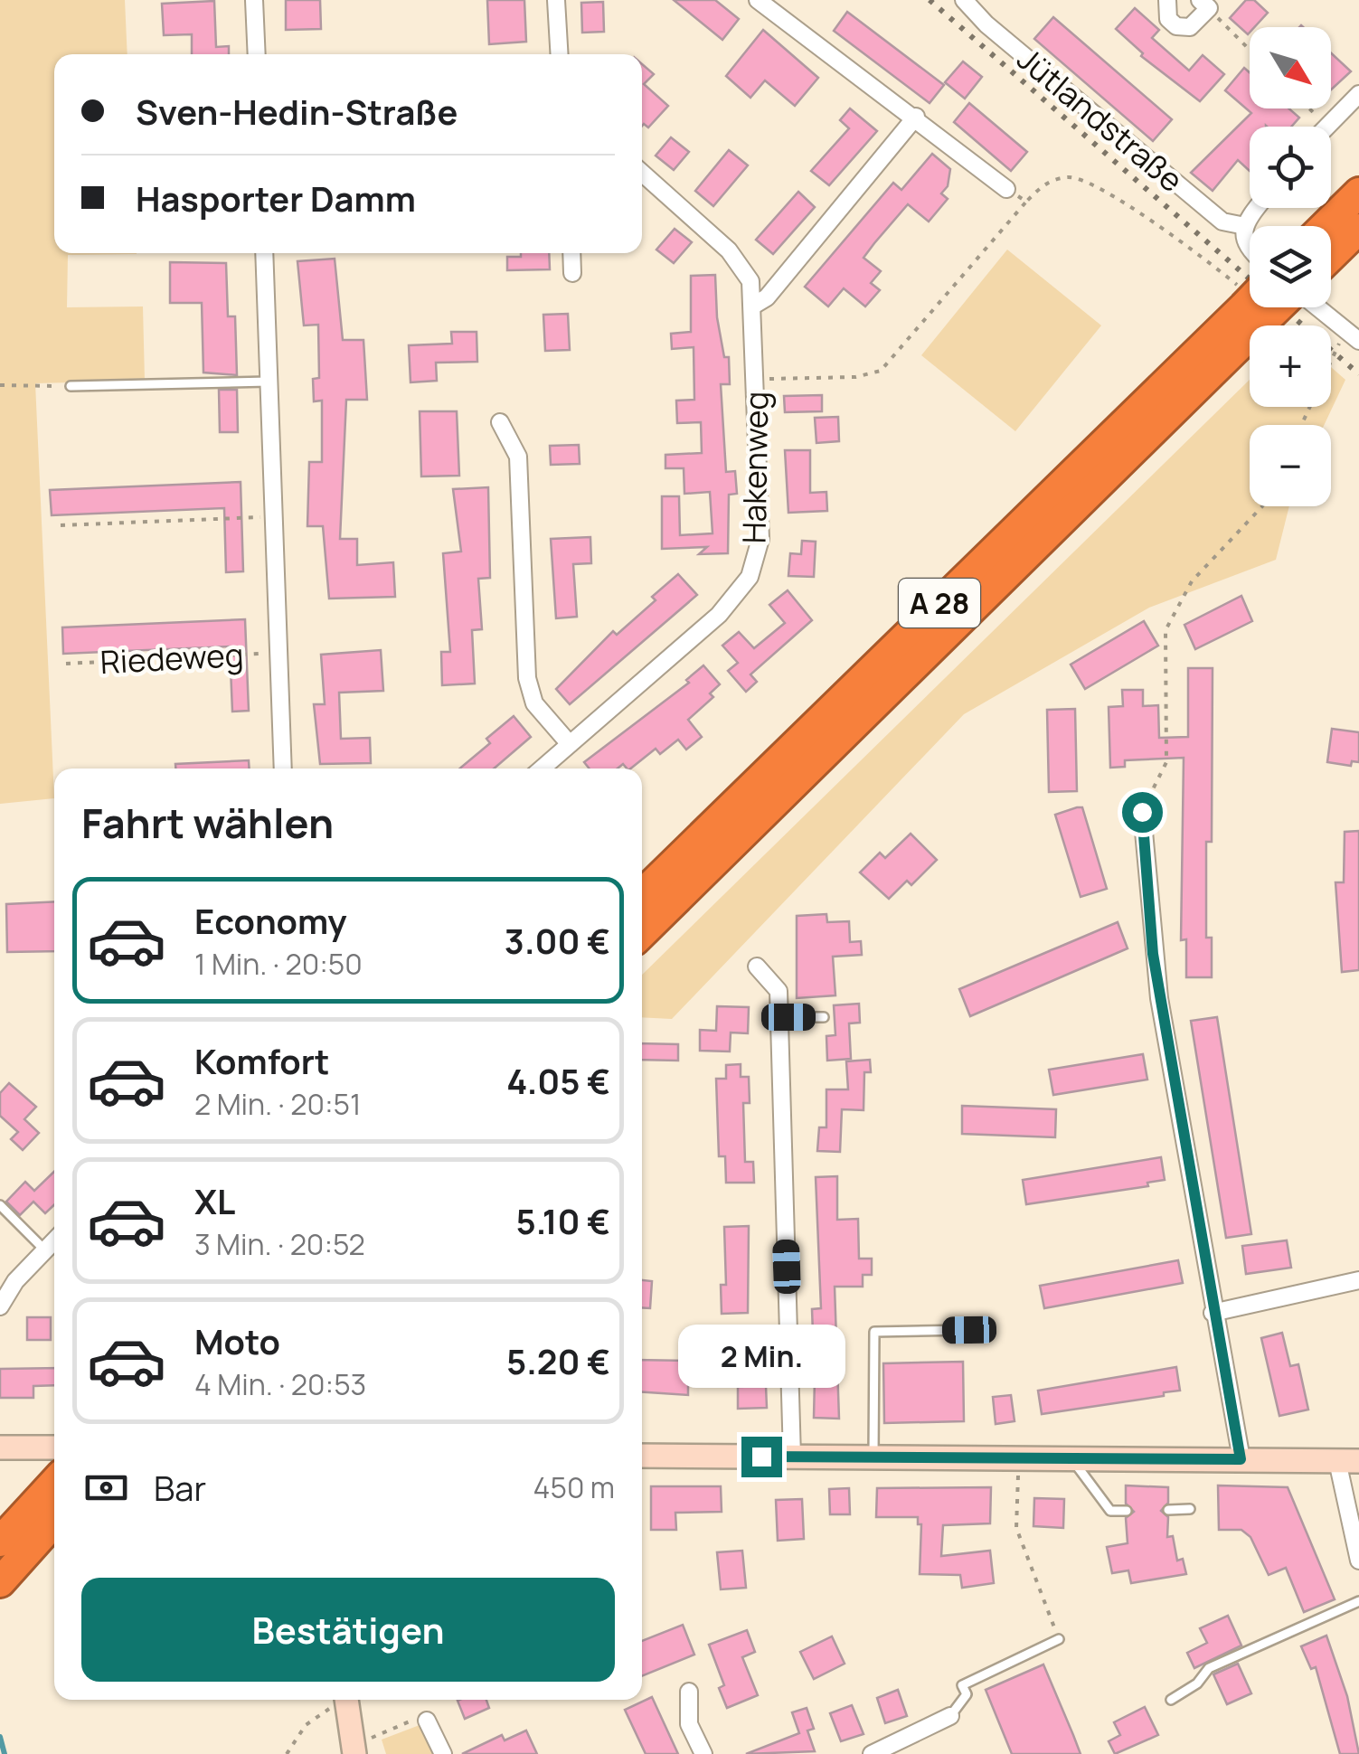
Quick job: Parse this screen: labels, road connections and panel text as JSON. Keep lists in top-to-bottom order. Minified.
{"streets":{"highway":["A 28"],"street":["Jütlandstraße","Hakenweg","Riedeweg"]},"north":"bottom right","page":{"map_buttons":["+","−"],"banner":["Sven-Hedin-Straße","Hasporter Damm"],"heading":"Fahrt wählen","list":[{"name":"Economy","note":"1 Min. · 20:50","value":"3.00 €"},{"name":"Komfort","note":"2 Min. · 20:51","value":"4.05 €"},{"name":"XL","note":"3 Min. · 20:52","value":"5.10 €"},{"name":"Moto","note":"4 Min. · 20:53","value":"5.20 €"}],"bubble":"2 Min.","pay":["Bar","450 m"],"buttons":"Bestätigen"}}
